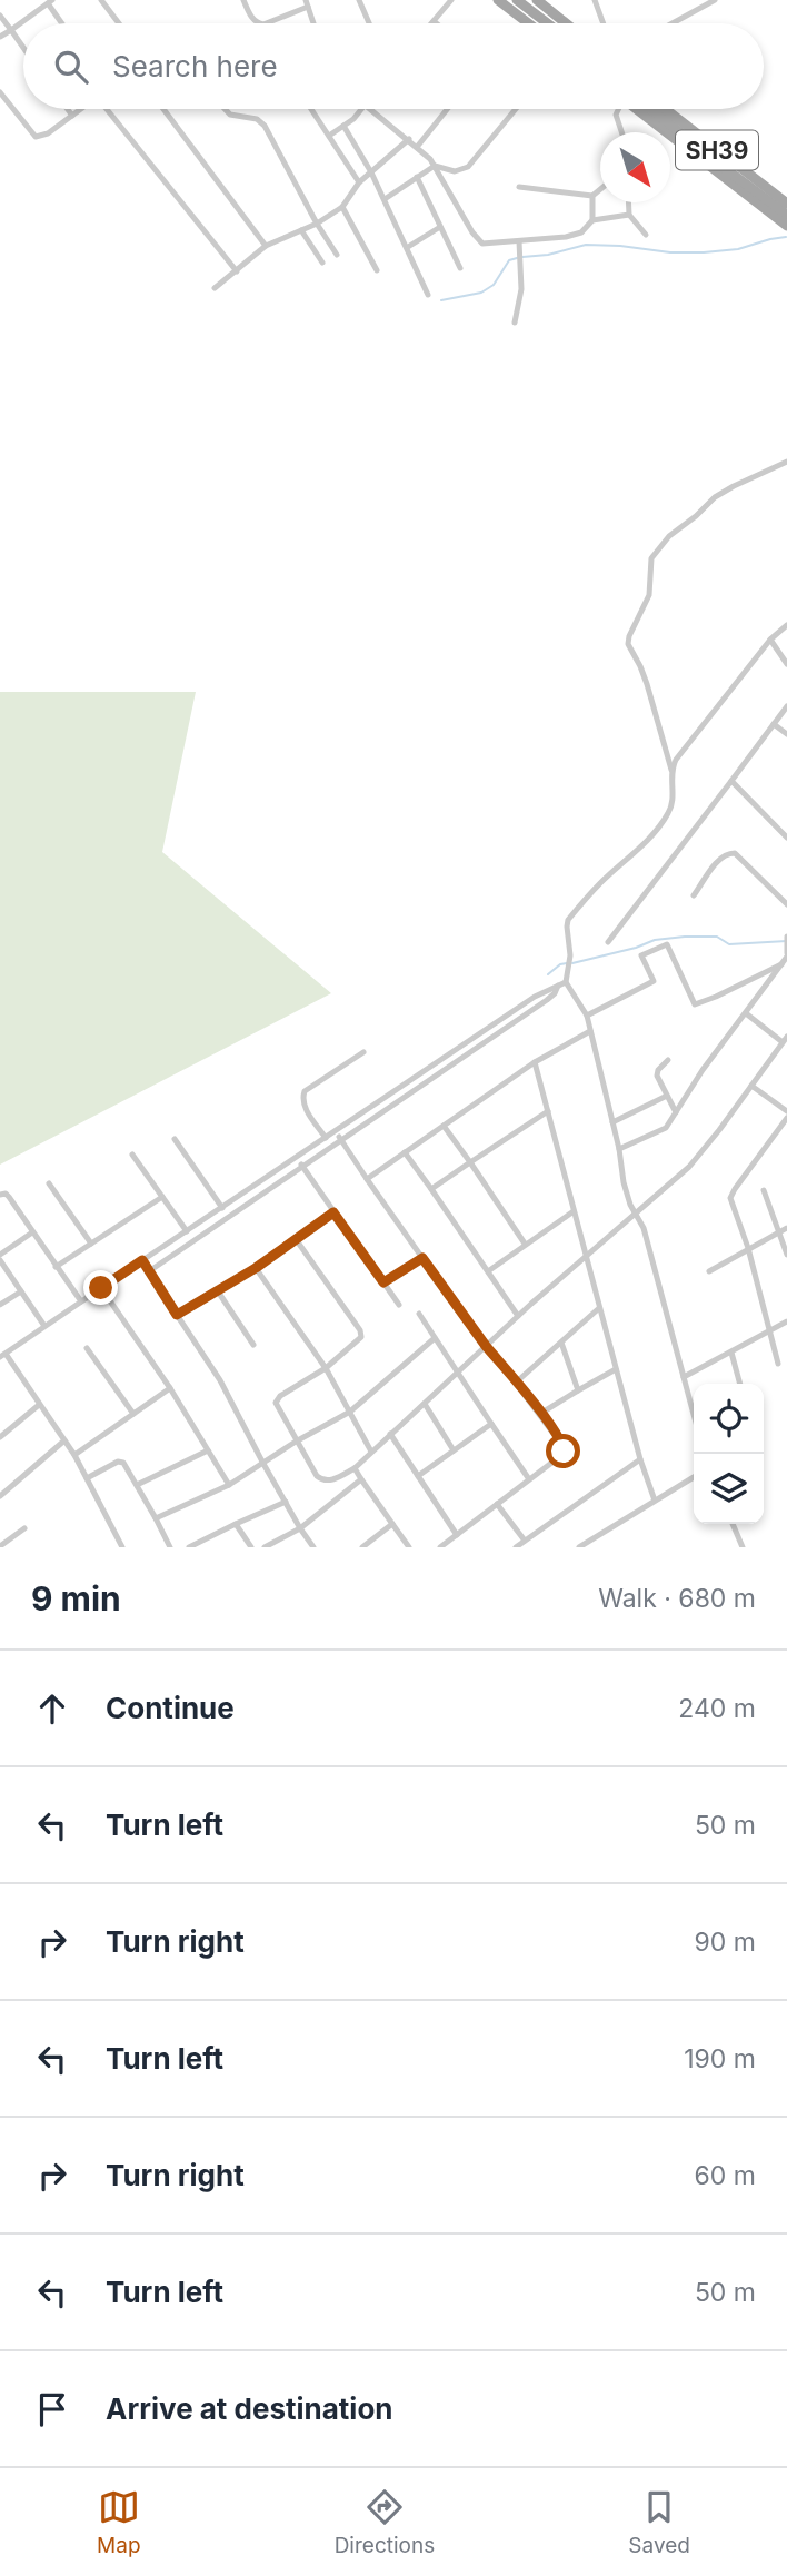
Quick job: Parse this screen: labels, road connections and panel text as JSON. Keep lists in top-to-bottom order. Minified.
{"streets":{"main road":["SH39"]},"north":"bottom right","page":{"search":"Search here","heading":["9 min","Walk · 680 m"],"list":[["Continue","240 m"],["Turn left","50 m"],["Turn right","90 m"],["Turn left","190 m"],["Turn right","60 m"],["Turn left","50 m"],"Arrive at destination"],"nav":["Map","Directions","Saved"]}}
